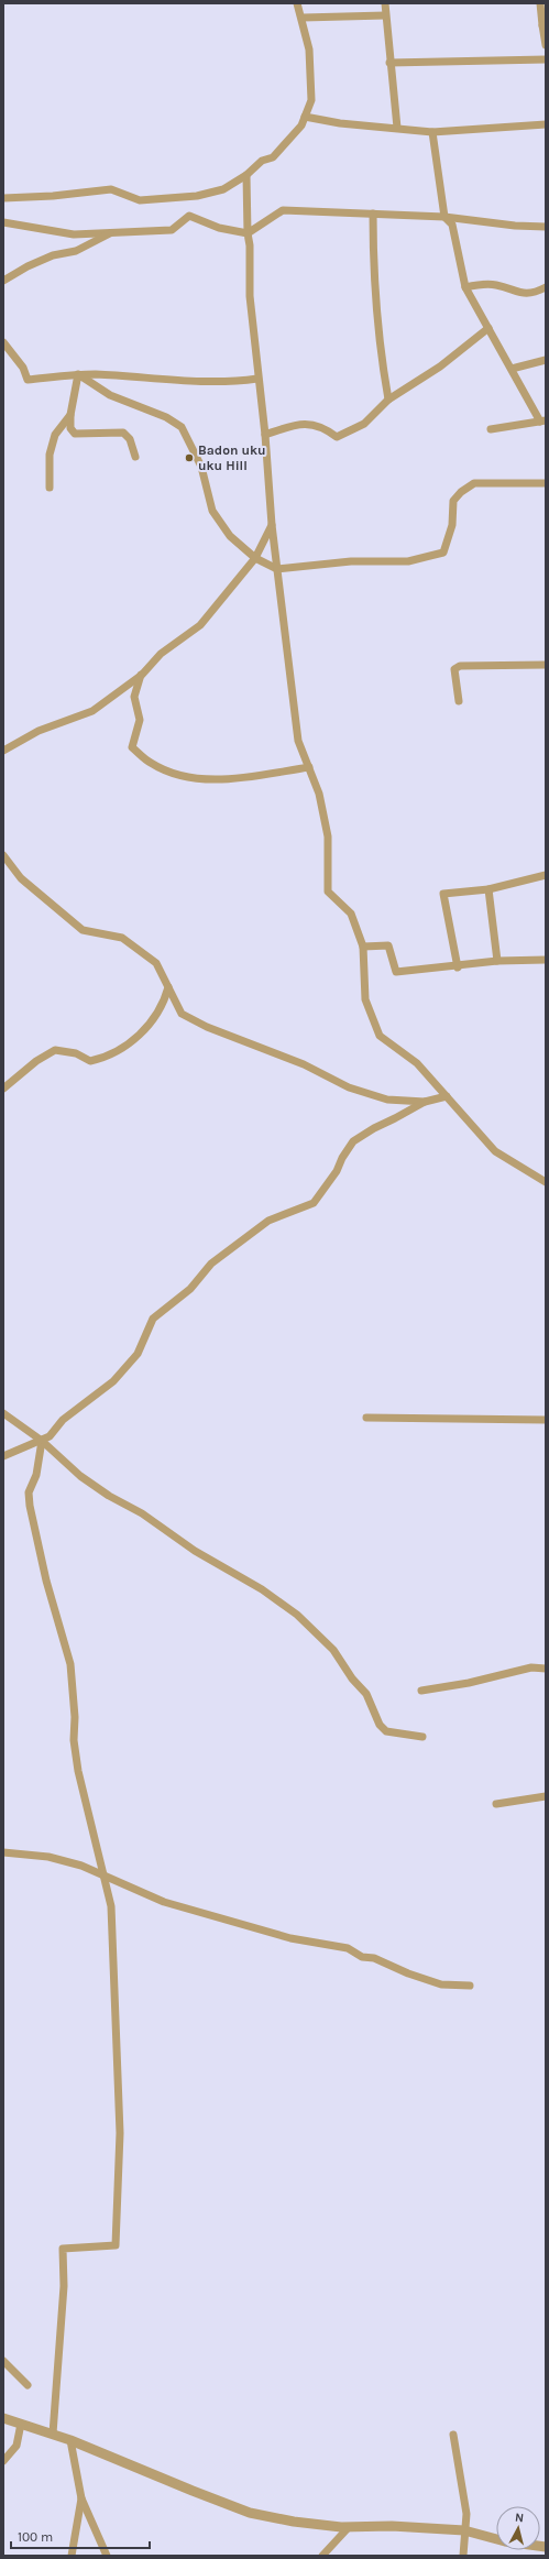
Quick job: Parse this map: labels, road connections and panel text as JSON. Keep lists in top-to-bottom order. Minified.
{"places":["Badon uku uku Hill"],"scale_bar":"100 m","north":"top"}
